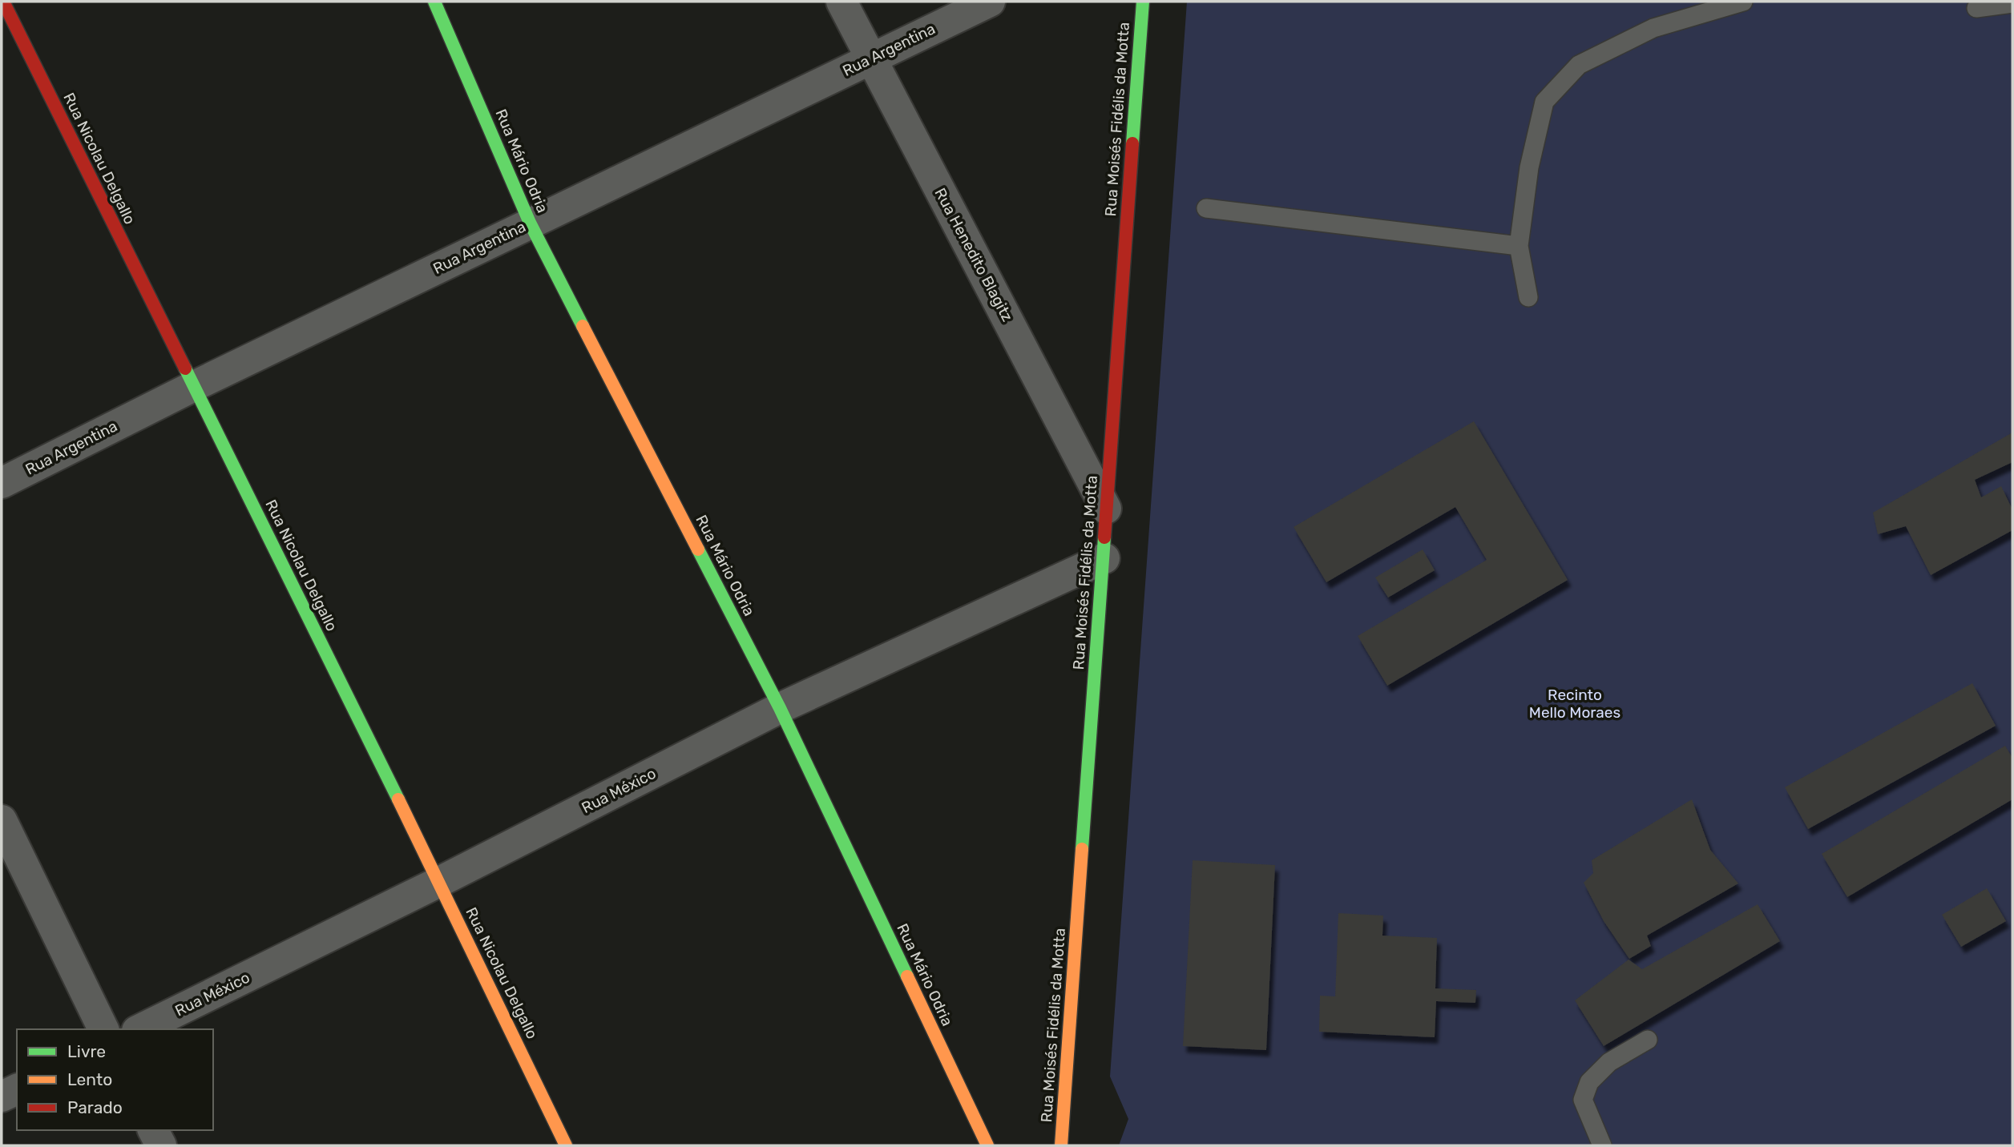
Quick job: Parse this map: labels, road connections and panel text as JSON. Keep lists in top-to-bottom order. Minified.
{"streets":{"street":["Rua Argentina","Rua Moisés Fidélis da Motta","Rua Nicolau Delgallo","Rua Mário Odria","Rua Henedito Blagitz","Rua México"]},"crossings":[["Rua Argentina","Rua Nicolau Delgallo"],["Rua Argentina","Rua Mário Odria"],["Rua Argentina","Rua Henedito Blagitz"],["Rua Moisés Fidélis da Motta","Rua Henedito Blagitz"],["Rua Moisés Fidélis da Motta","Rua México"],["Rua Nicolau Delgallo","Rua México"],["Rua Mário Odria","Rua México"]],"parks":["Recinto Mello Moraes"],"legend":["Livre","Lento","Parado"]}
